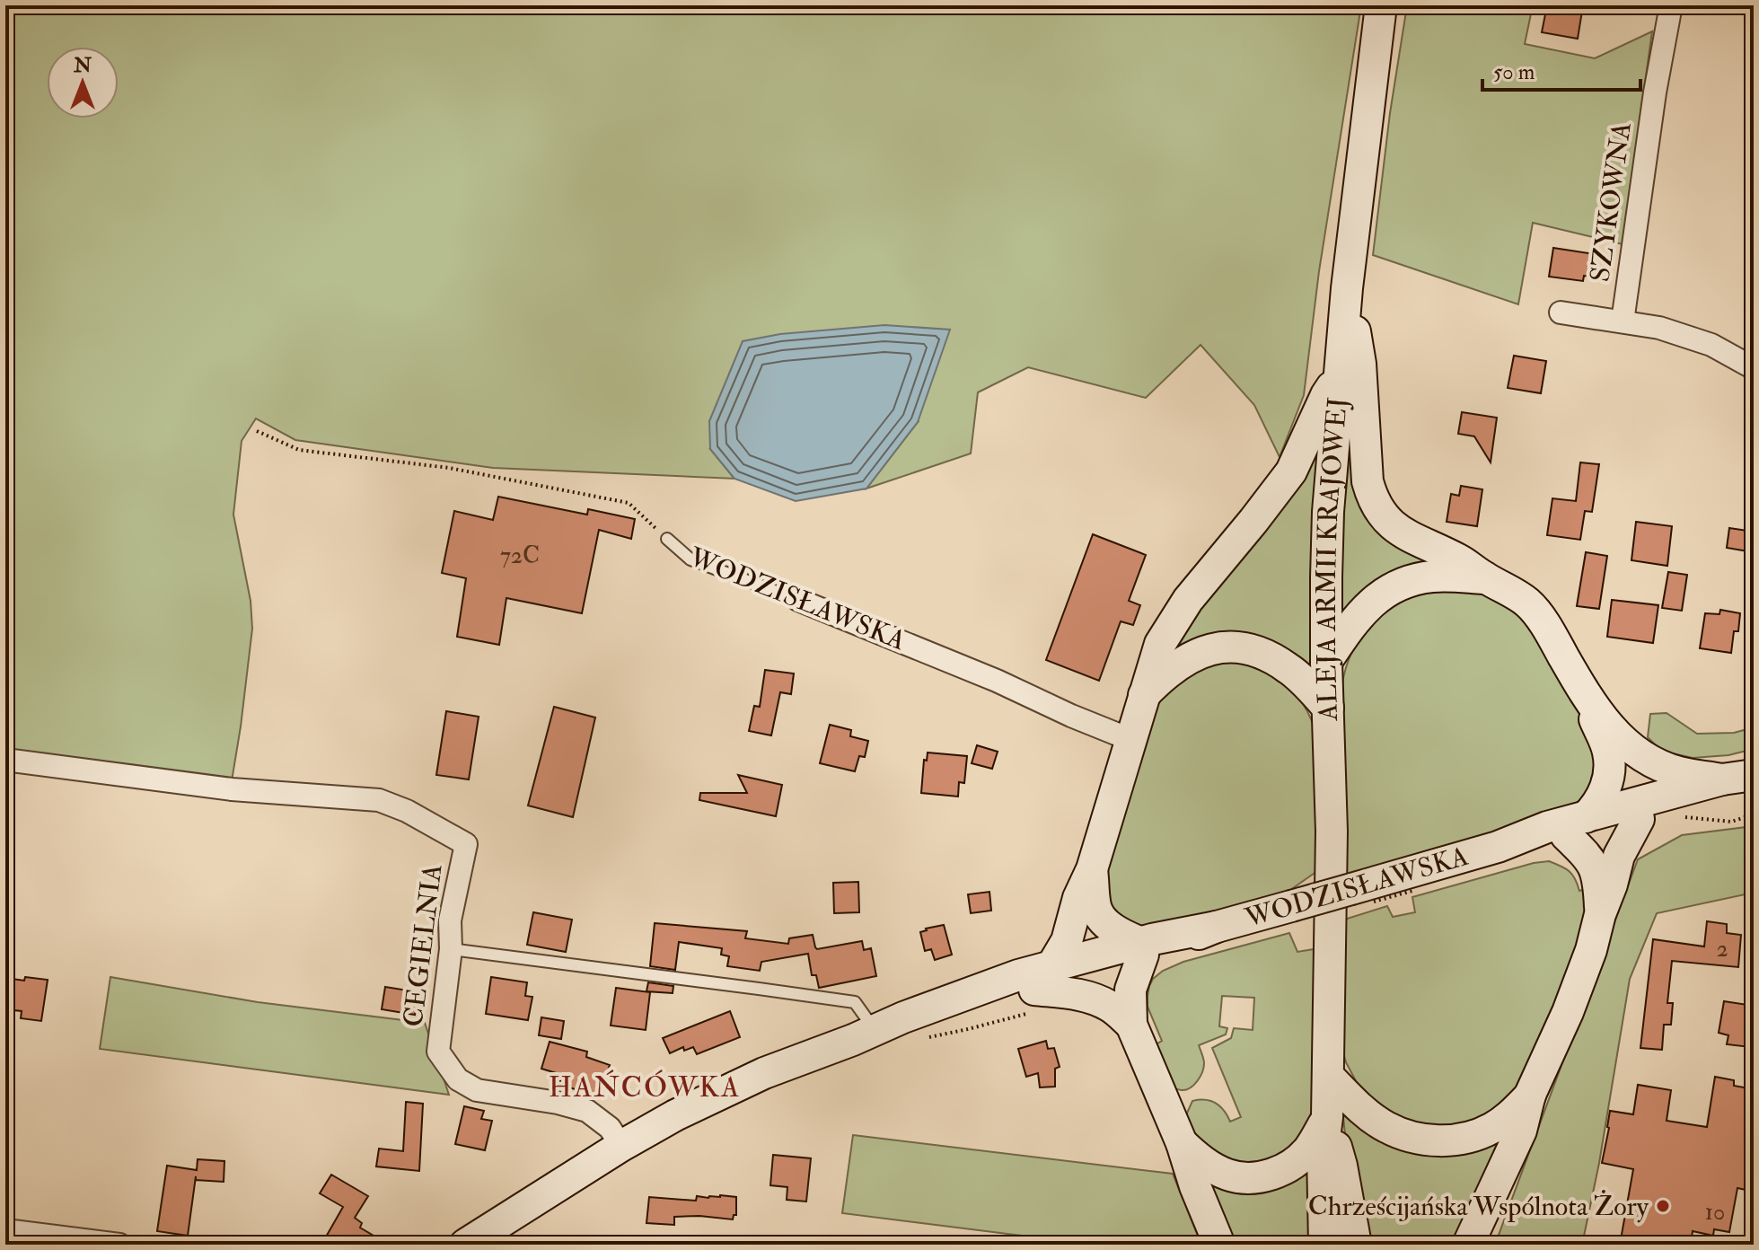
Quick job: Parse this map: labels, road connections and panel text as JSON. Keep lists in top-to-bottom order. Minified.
{"streets":{"main road":["ALEJA ARMII KRAJOWEJ","WODZISŁAWSKA"],"street":["SZYKOWNA","CEGIELNIA"]},"crossings":[["WODZISŁAWSKA","CEGIELNIA"]],"districts":["HAŃCÓWKA"],"places":["Chrześcijańska Wspólnota Żory"],"house_numbers":["72C","2","10"],"scale_bar":"50 m","north":"top"}
